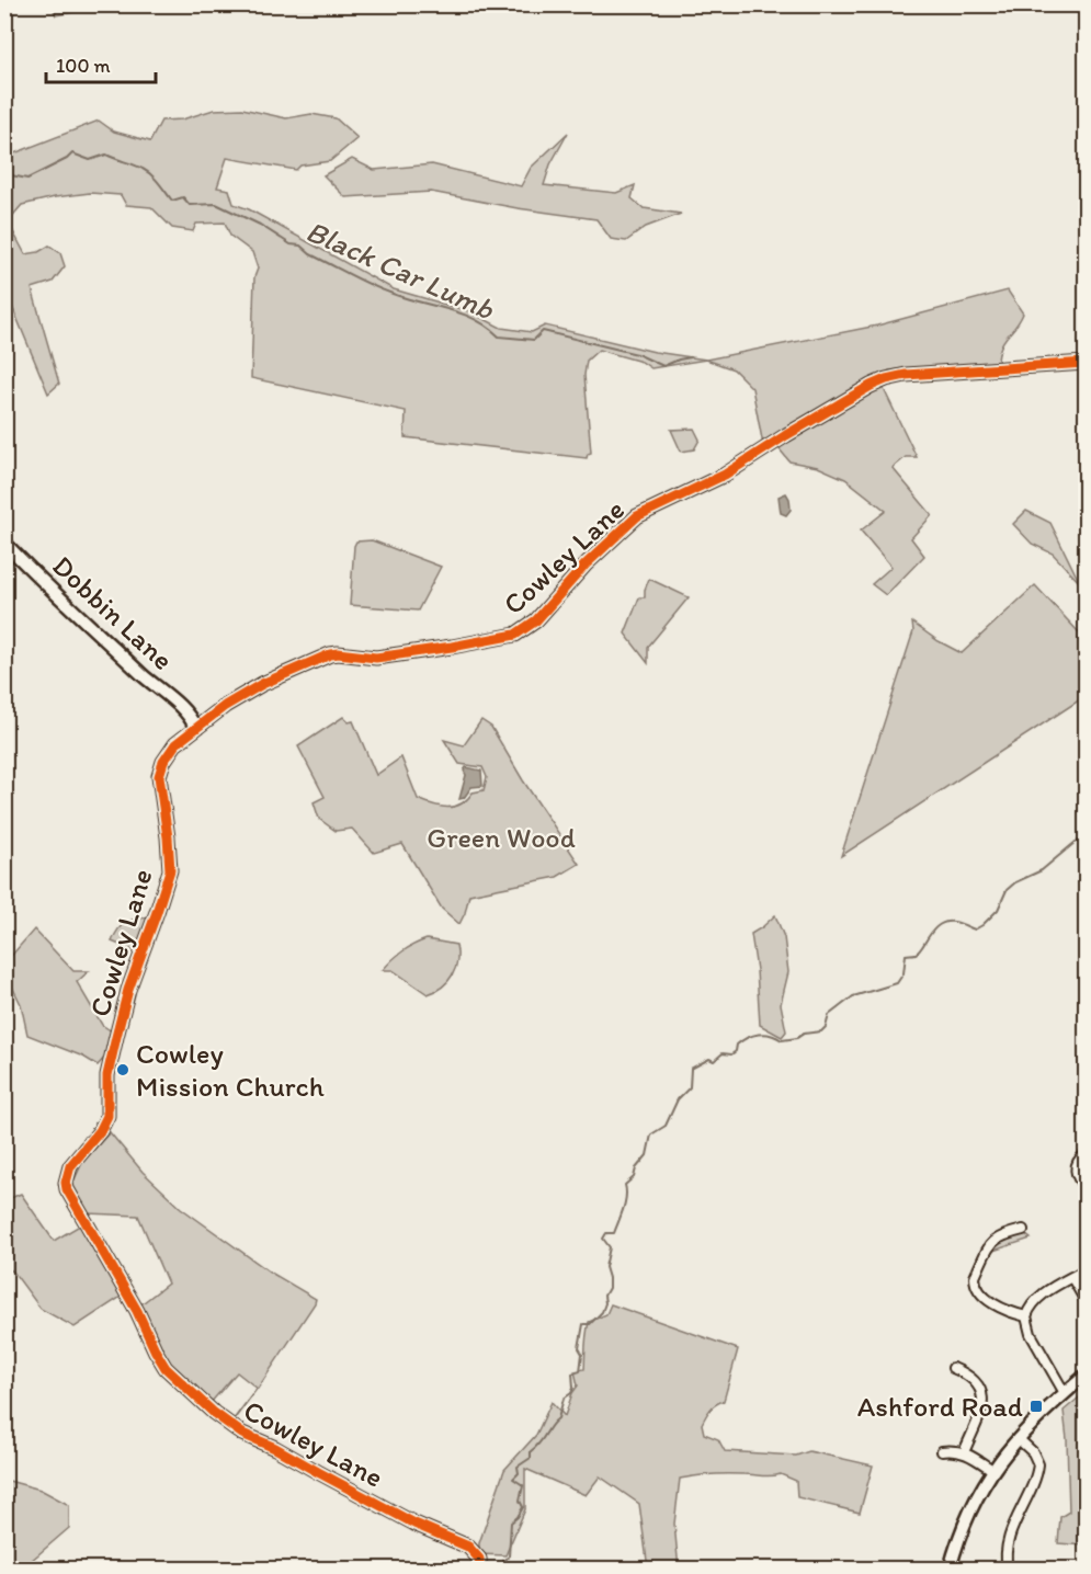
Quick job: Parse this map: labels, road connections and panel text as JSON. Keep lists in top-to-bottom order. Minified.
{"streets":{"street":["Cowley Lane","Dobbin Lane"]},"water":["Black Car Lumb"],"parks":["Green Wood"],"places":{"other":["Cowley Mission Church"],"transit":["Ashford Road"]},"scale_bar":"100 m"}
